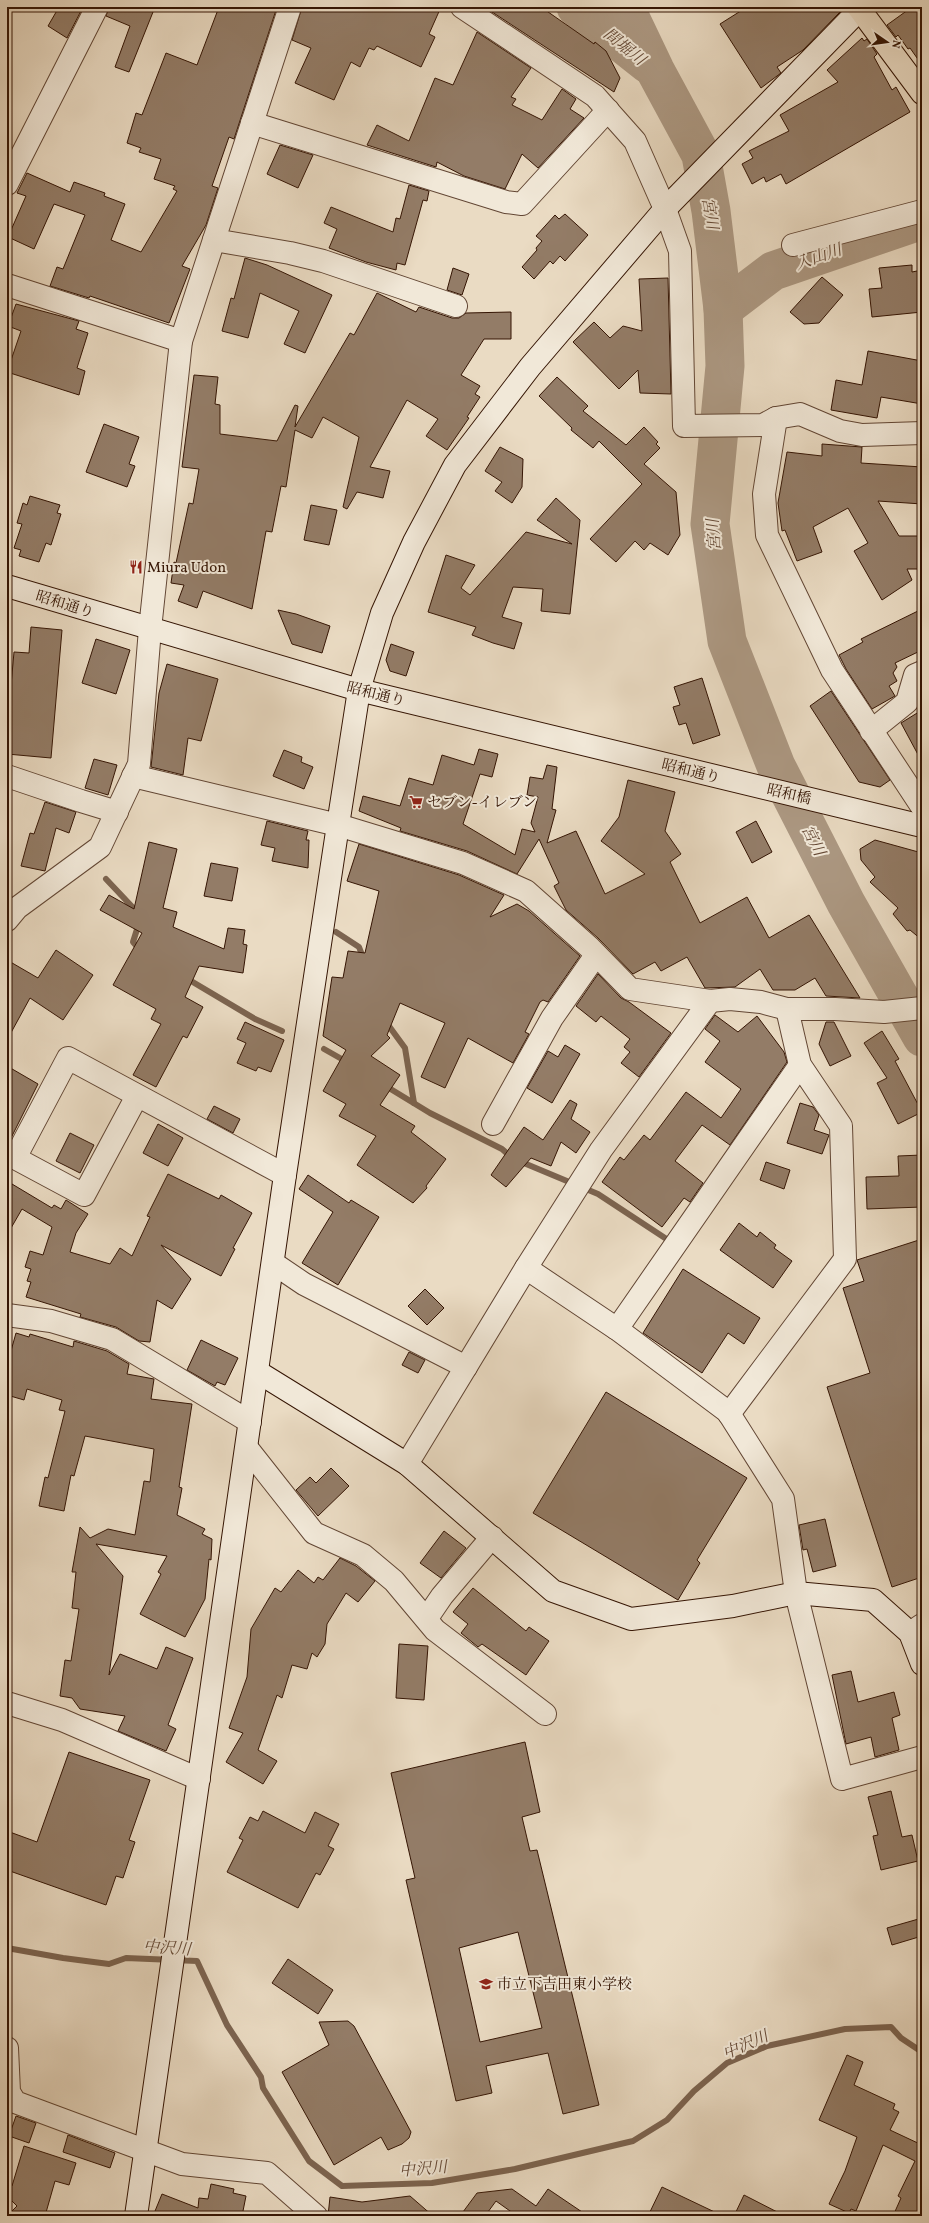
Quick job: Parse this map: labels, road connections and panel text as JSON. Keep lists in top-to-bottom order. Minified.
{"streets":{"street":["昭和通り","昭和橋"]},"crossings":[["昭和通り","昭和橋"]],"water":["間堀川","宮川","入山川","中沢川"],"places":{"restaurant":["Miura Udon"],"supermarket":["セブン-イレブン"],"school or university":["市立下吉田東小学校"]},"north":"right"}
